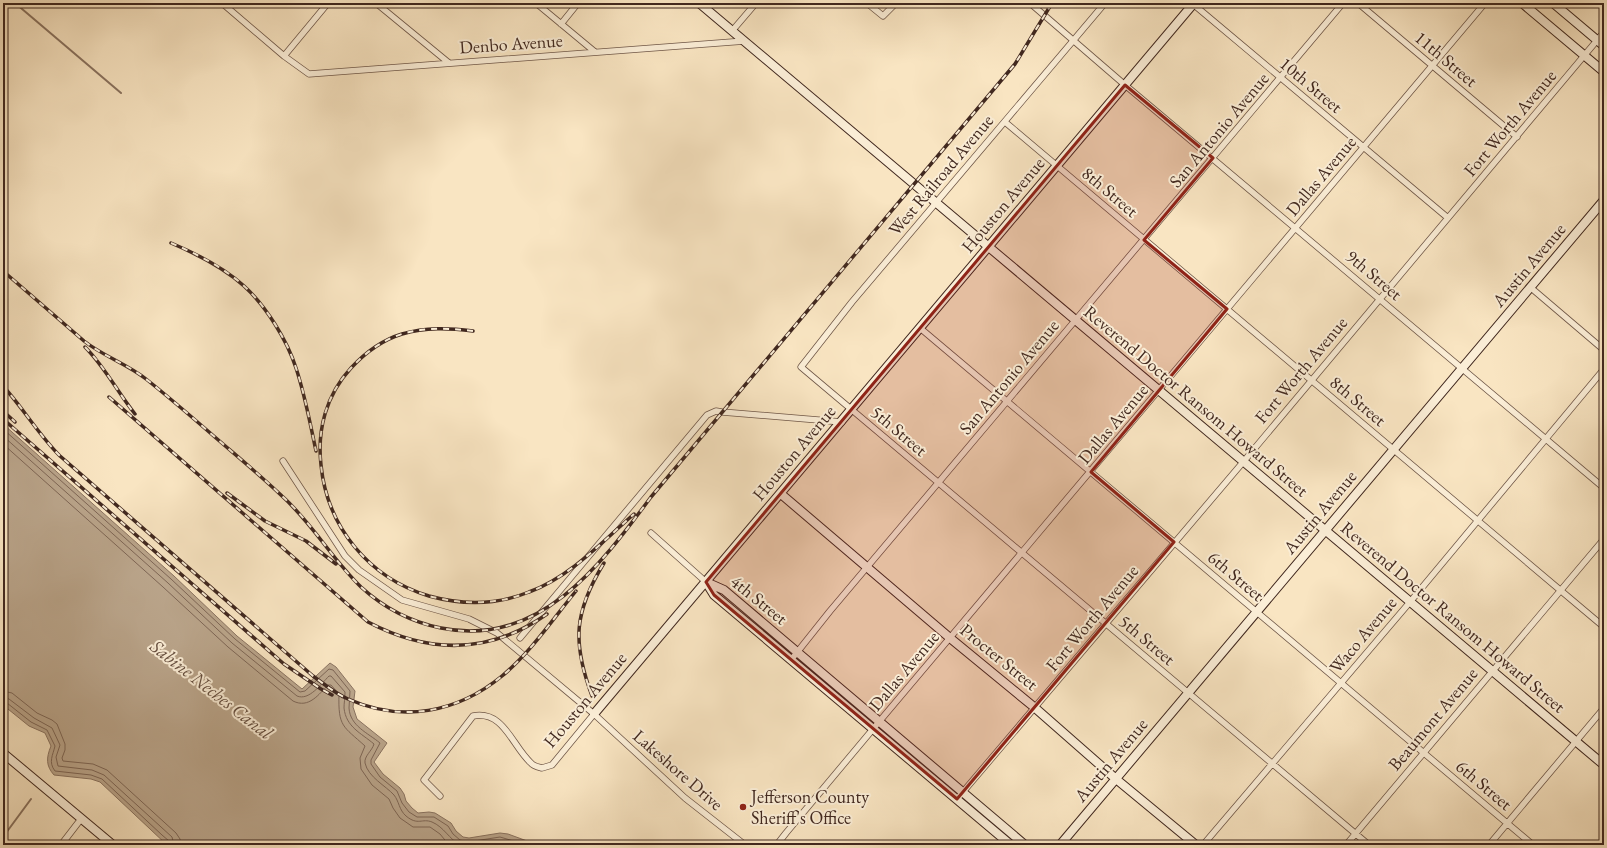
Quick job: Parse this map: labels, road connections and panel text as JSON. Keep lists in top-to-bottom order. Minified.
{"streets":{"street":["Denbo Avenue","11th Street","10th Street","Fort Worth Avenue","San Antonio Avenue","West Railroad Avenue","Dallas Avenue","8th Street","Houston Avenue","Austin Avenue","9th Street","Reverend Doctor Ransom Howard Street","5th Street","6th Street","4th Street","Waco Avenue","Procter Street","Beaumont Avenue","Lakeshore Drive"]},"crossings":[["Denbo Avenue","Reverend Doctor Ransom Howard Street"],["11th Street","Fort Worth Avenue"],["11th Street","Dallas Avenue"],["10th Street","Fort Worth Avenue"],["10th Street","San Antonio Avenue"],["10th Street","Dallas Avenue"],["10th Street","Houston Avenue"],["Fort Worth Avenue","8th Street"],["Fort Worth Avenue","9th Street"],["Fort Worth Avenue","Reverend Doctor Ransom Howard Street"],["Fort Worth Avenue","5th Street"],["Fort Worth Avenue","6th Street"],["Fort Worth Avenue","4th Street"],["Fort Worth Avenue","Procter Street"],["San Antonio Avenue","8th Street"],["San Antonio Avenue","9th Street"],["San Antonio Avenue","Reverend Doctor Ransom Howard Street"],["San Antonio Avenue","5th Street"],["San Antonio Avenue","6th Street"],["San Antonio Avenue","4th Street"],["San Antonio Avenue","Procter Street"],["West Railroad Avenue","8th Street"],["West Railroad Avenue","9th Street"],["West Railroad Avenue","Reverend Doctor Ransom Howard Street"],["West Railroad Avenue","5th Street"],["Dallas Avenue","8th Street"],["Dallas Avenue","9th Street"],["Dallas Avenue","Reverend Doctor Ransom Howard Street"],["Dallas Avenue","5th Street"],["Dallas Avenue","6th Street"],["Dallas Avenue","4th Street"],["Dallas Avenue","Procter Street"],["8th Street","Houston Avenue"],["8th Street","Austin Avenue"],["8th Street","Waco Avenue"],["8th Street","Beaumont Avenue"],["Houston Avenue","9th Street"],["Houston Avenue","Reverend Doctor Ransom Howard Street"],["Houston Avenue","5th Street"],["Houston Avenue","6th Street"],["Houston Avenue","4th Street"],["Houston Avenue","Procter Street"],["Houston Avenue","Lakeshore Drive"],["Austin Avenue","9th Street"],["Austin Avenue","Reverend Doctor Ransom Howard Street"],["Austin Avenue","5th Street"],["Austin Avenue","6th Street"],["Austin Avenue","Procter Street"],["9th Street","Waco Avenue"],["Reverend Doctor Ransom Howard Street","Waco Avenue"],["Reverend Doctor Ransom Howard Street","Beaumont Avenue"],["5th Street","Waco Avenue"],["5th Street","Beaumont Avenue"],["6th Street","Waco Avenue"],["6th Street","Beaumont Avenue"]],"water":["Sabine Neches Canal"],"places":["Jefferson County Sheriff's Office"]}
